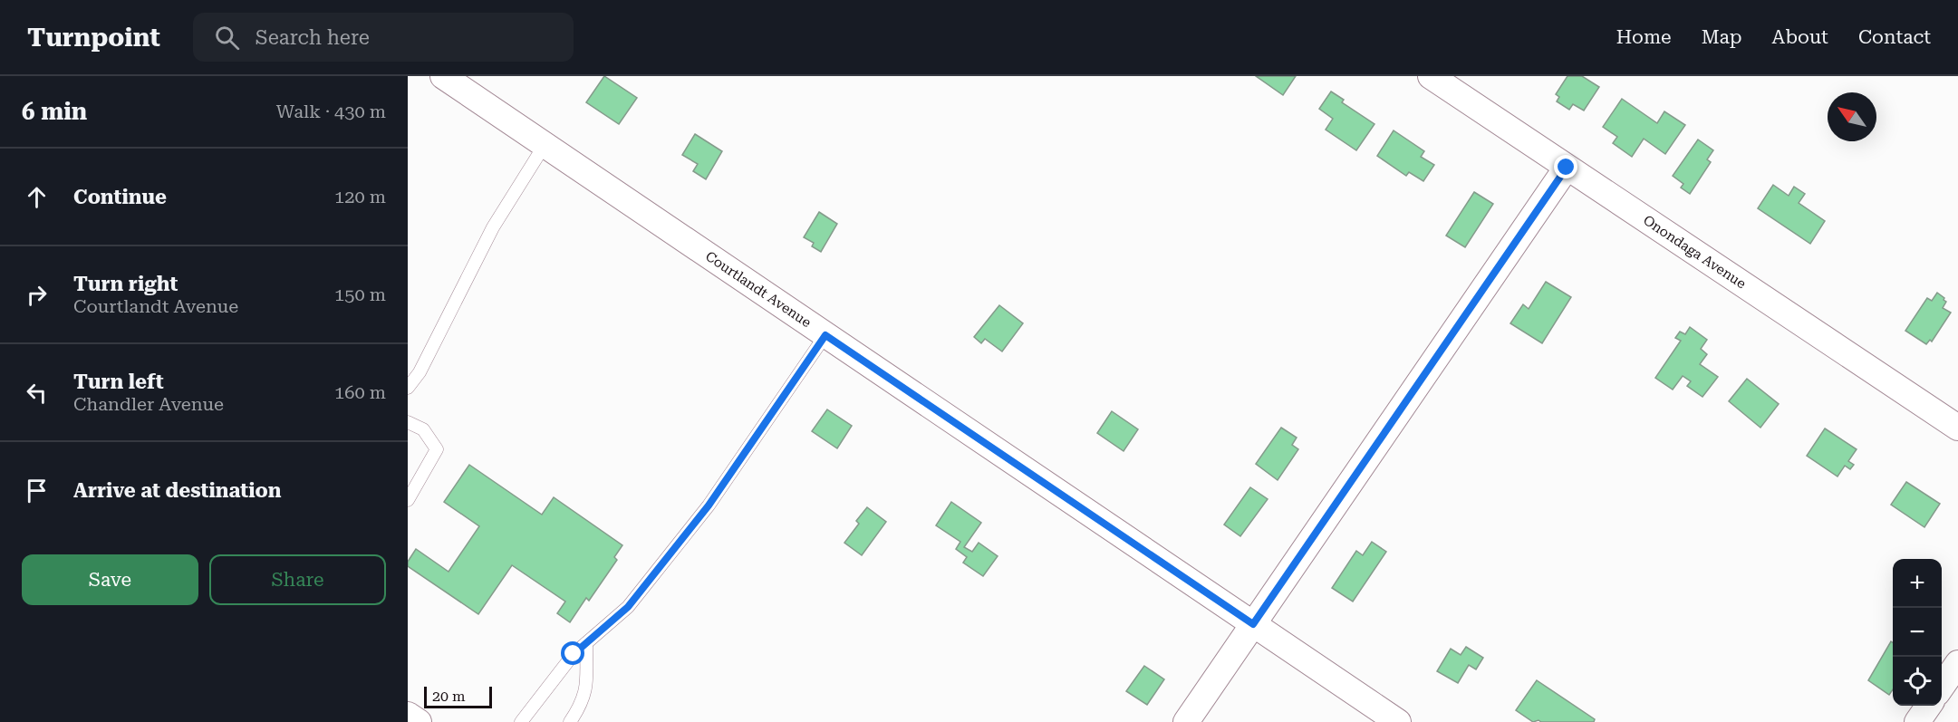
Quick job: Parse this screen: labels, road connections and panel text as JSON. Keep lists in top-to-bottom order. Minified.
{"streets":{"street":["Onondaga Avenue","Courtlandt Avenue"]},"scale_bar":"20 m","north":"top left","page":{"header":"Turnpoint","search":"Search here","nav":["Home","Map","About","Contact"],"heading":["6 min","Walk · 430 m"],"list":[["Continue","120 m"],["Turn right","Courtlandt Avenue","150 m"],["Turn left","Chandler Avenue","160 m"],"Arrive at destination"],"buttons":["Save","Share"],"map_buttons":["+","−"],"scale":"20 m"}}
